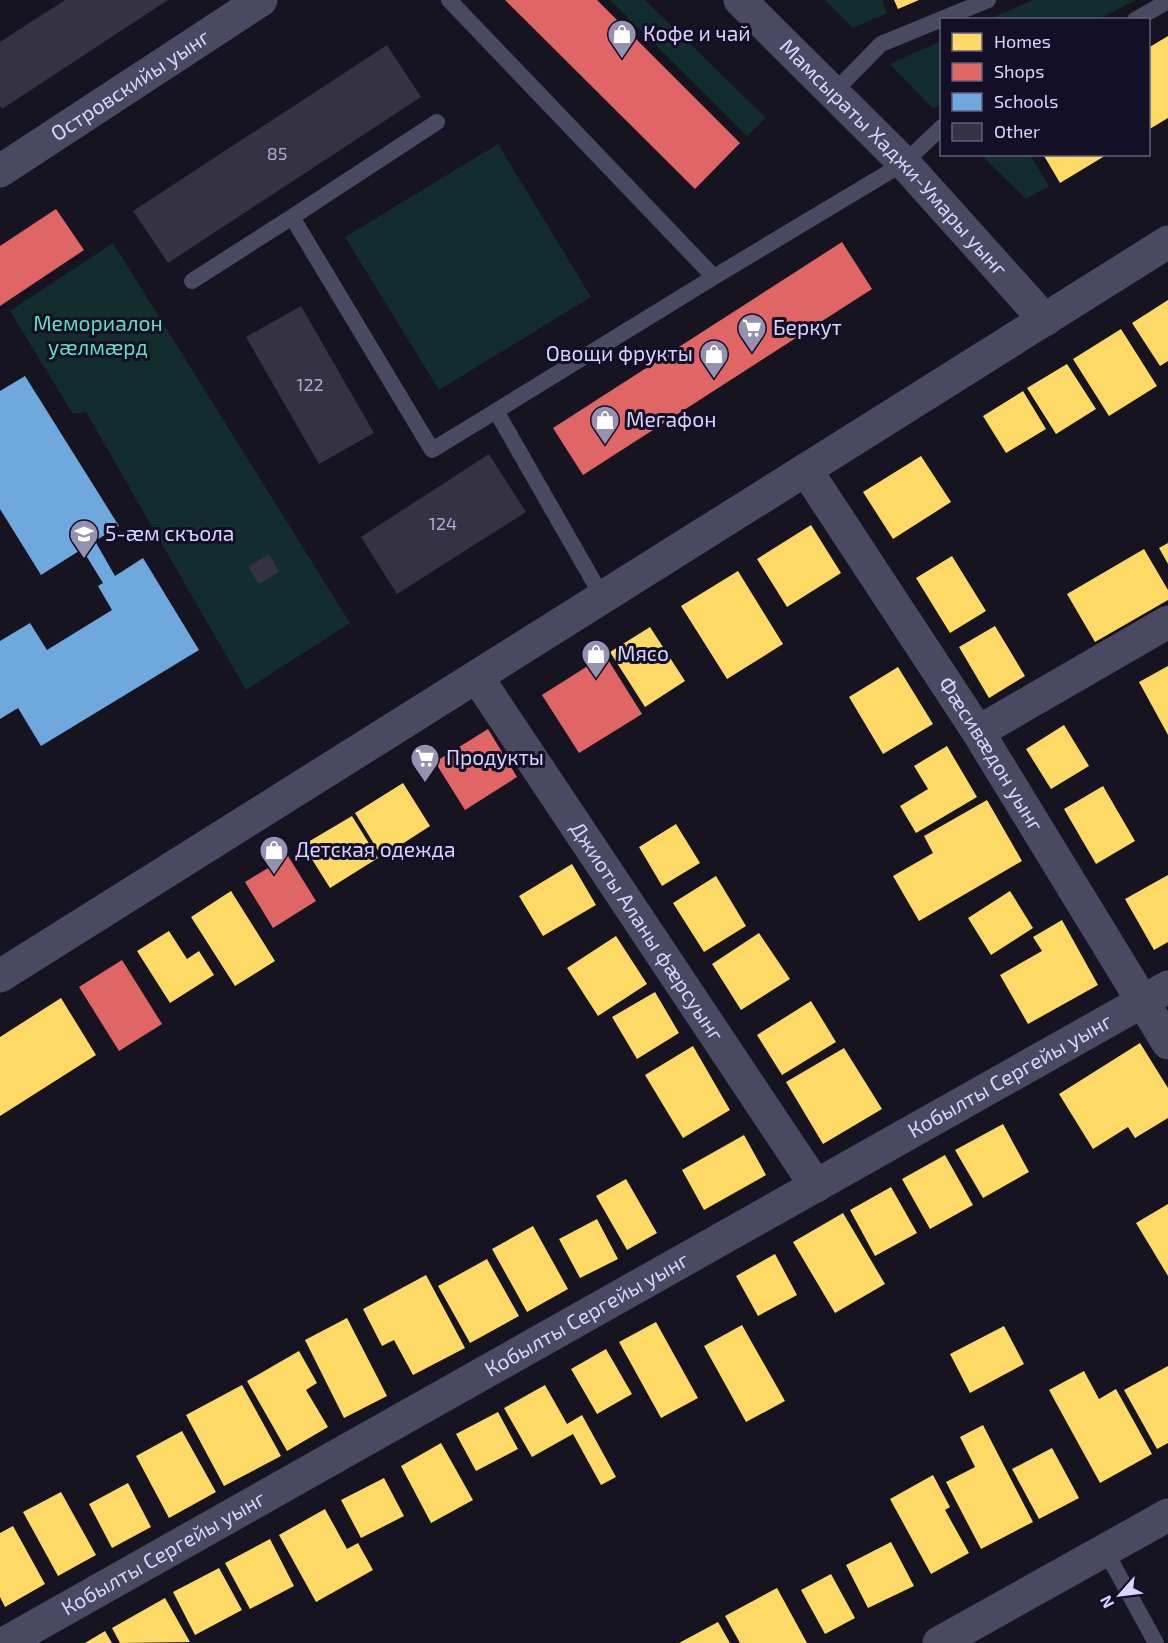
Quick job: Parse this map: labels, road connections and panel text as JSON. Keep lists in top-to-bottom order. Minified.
{"streets":{"street":["Островскийы уынг","Мамсыраты Хаджи-Умары уынг","Фæсивæдон уынг","Джиоты Аланы фæрсуынг","Кобылты Сергейы уынг"]},"crossings":[["Фæсивæдон уынг","Кобылты Сергейы уынг"],["Джиоты Аланы фæрсуынг","Кобылты Сергейы уынг"]],"parks":["Мемориалон уæлмæрд"],"places":{"shop":["Кофе и чай","Овощи фрукты","Мегафон","Мясо","Детская одежда"],"supermarket":["Беркут","Продукты"],"school or university":["5-æм скъола"]},"house_numbers":["85","122","124"],"legend":["Homes","Shops","Schools","Other"],"north":"bottom left"}
